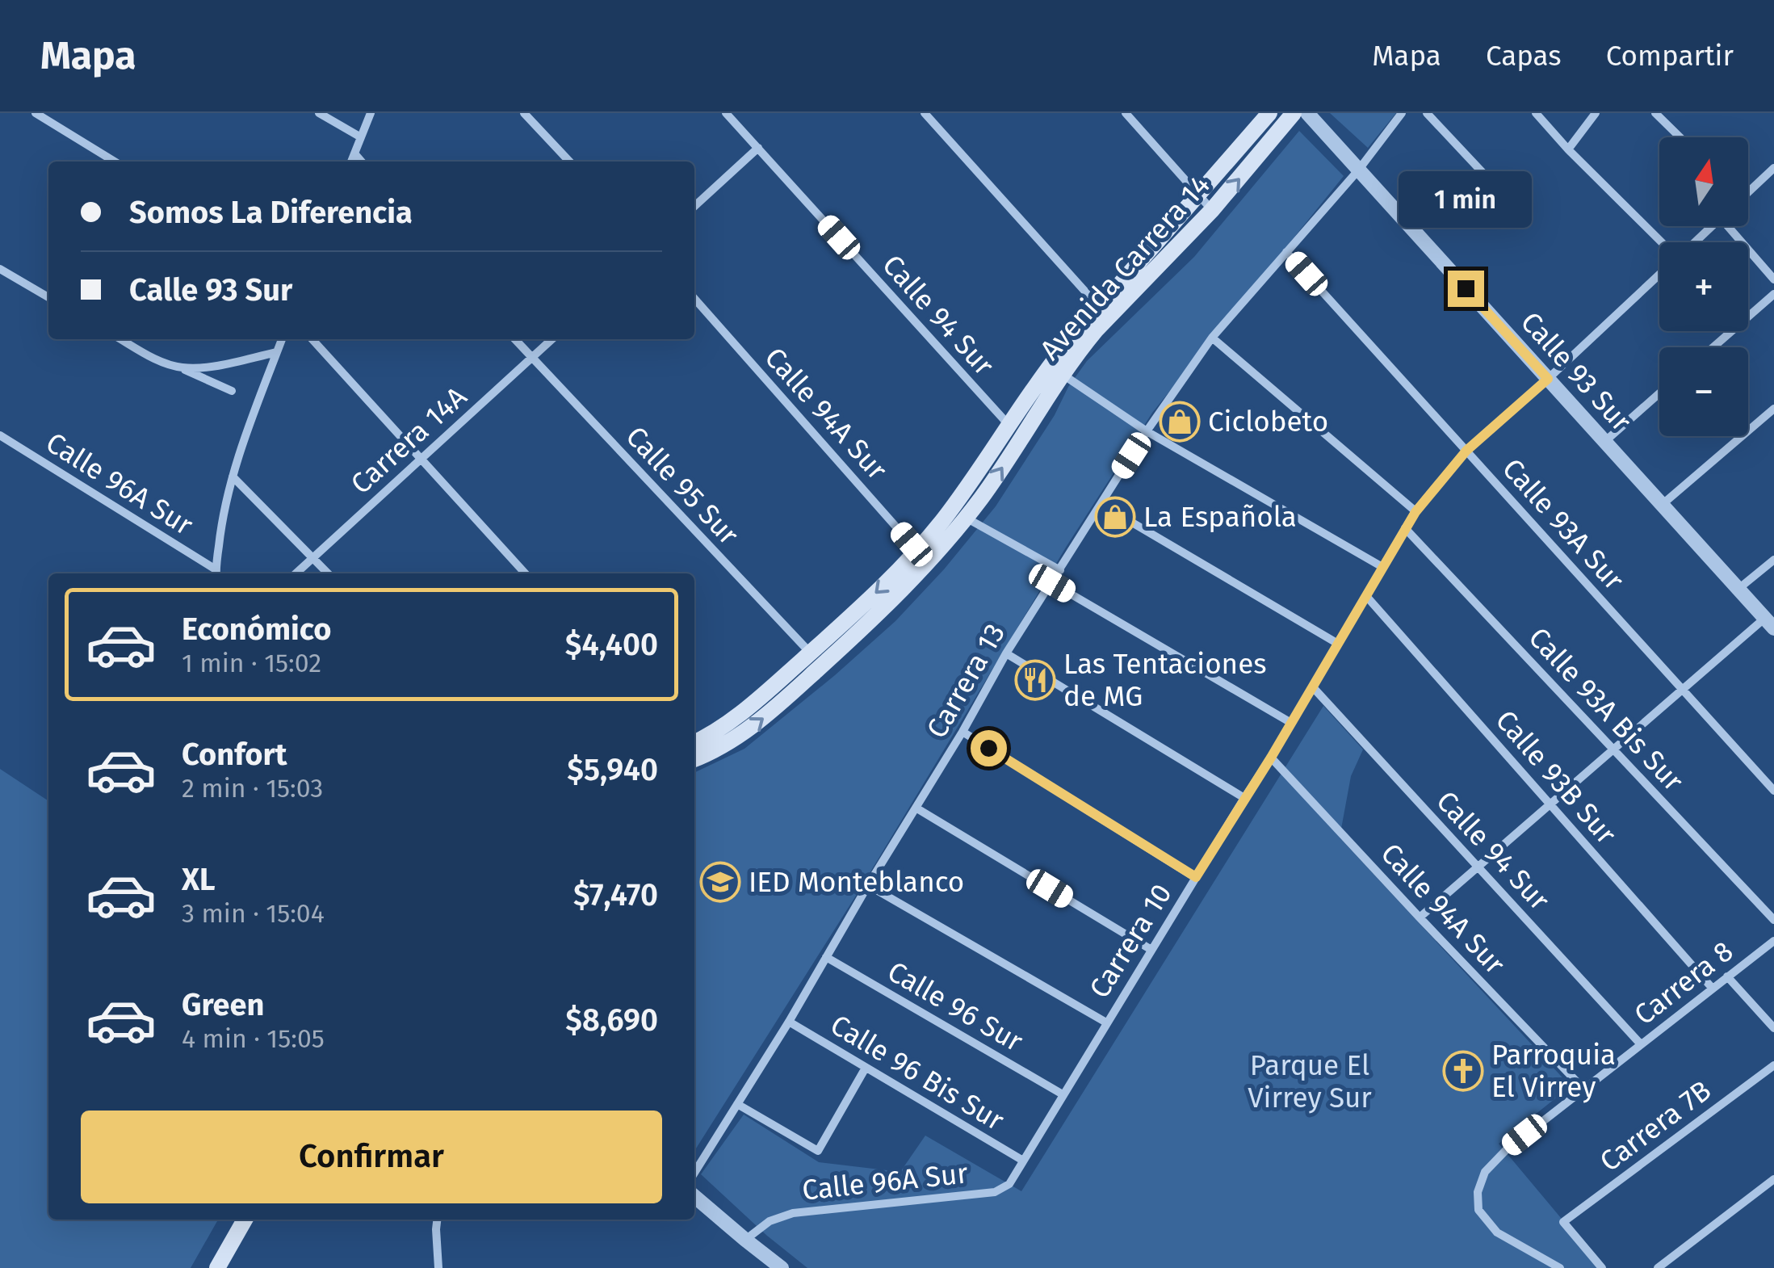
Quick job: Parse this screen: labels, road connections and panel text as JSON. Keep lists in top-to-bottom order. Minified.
{"streets":{"main road":["Avenida Carrera 14"],"street":["Calle 94 Sur","Calle 93 Sur","Calle 94A Sur","Carrera 14A","Calle 96A Sur","Calle 95 Sur","Calle 93A Sur","Carrera 13","Calle 93A Bis Sur","Calle 93B Sur","Carrera 10","Carrera 8","Calle 96 Sur","Calle 96 Bis Sur","Carrera 7B"]},"crossings":[["Avenida Carrera 14","Calle 94 Sur"],["Avenida Carrera 14","Calle 94A Sur"],["Avenida Carrera 14","Calle 95 Sur"],["Calle 94 Sur","Carrera 10"],["Calle 94 Sur","Carrera 8"],["Calle 93 Sur","Carrera 13"],["Calle 93 Sur","Carrera 10"],["Calle 94A Sur","Carrera 10"],["Calle 94A Sur","Carrera 8"],["Carrera 14A","Calle 95 Sur"],["Calle 96A Sur","Carrera 13"],["Calle 96A Sur","Carrera 10"],["Calle 96A Sur","Calle 96 Bis Sur"],["Calle 93A Sur","Carrera 13"],["Calle 93A Sur","Carrera 10"],["Carrera 13","Calle 96 Sur"],["Carrera 13","Calle 96 Bis Sur"],["Calle 93A Bis Sur","Carrera 10"],["Calle 93B Sur","Carrera 10"],["Calle 93B Sur","Carrera 8"],["Carrera 10","Calle 96 Sur"],["Carrera 10","Calle 96 Bis Sur"]],"parks":["Parque El Virrey Sur"],"places":{"shop":["Ciclobeto","La Española"],"restaurant":["Las Tentaciones de MG"],"school or university":["IED Monteblanco"],"church":["Parroquia El Virrey"]},"north":"top","page":{"header":"Mapa","nav":["Mapa","Capas","Compartir"],"map_buttons":["+","−"],"banner":["Somos La Diferencia","Calle 93 Sur"],"bubble":"1 min","list":[{"name":"Económico","note":"1 min · 15:02","value":"$4,400"},{"name":"Confort","note":"2 min · 15:03","value":"$5,940"},{"name":"XL","note":"3 min · 15:04","value":"$7,470"},{"name":"Green","note":"4 min · 15:05","value":"$8,690"}],"buttons":"Confirmar"}}
